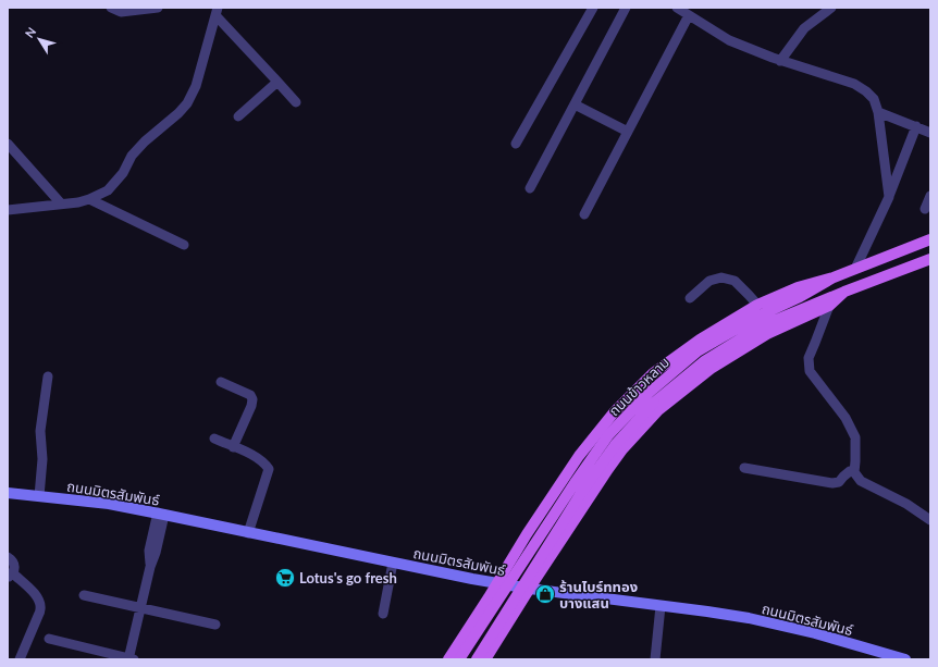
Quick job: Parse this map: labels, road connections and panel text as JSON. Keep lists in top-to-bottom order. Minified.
{"streets":{"main road":["ถนนข้าวหลาม"],"street":["ถนนมิตรสัมพันธ์"]},"places":{"supermarket":["Lotus's go fresh"],"shop":["ร้านไบร์ททอง บางแสน"]},"north":"top left"}
